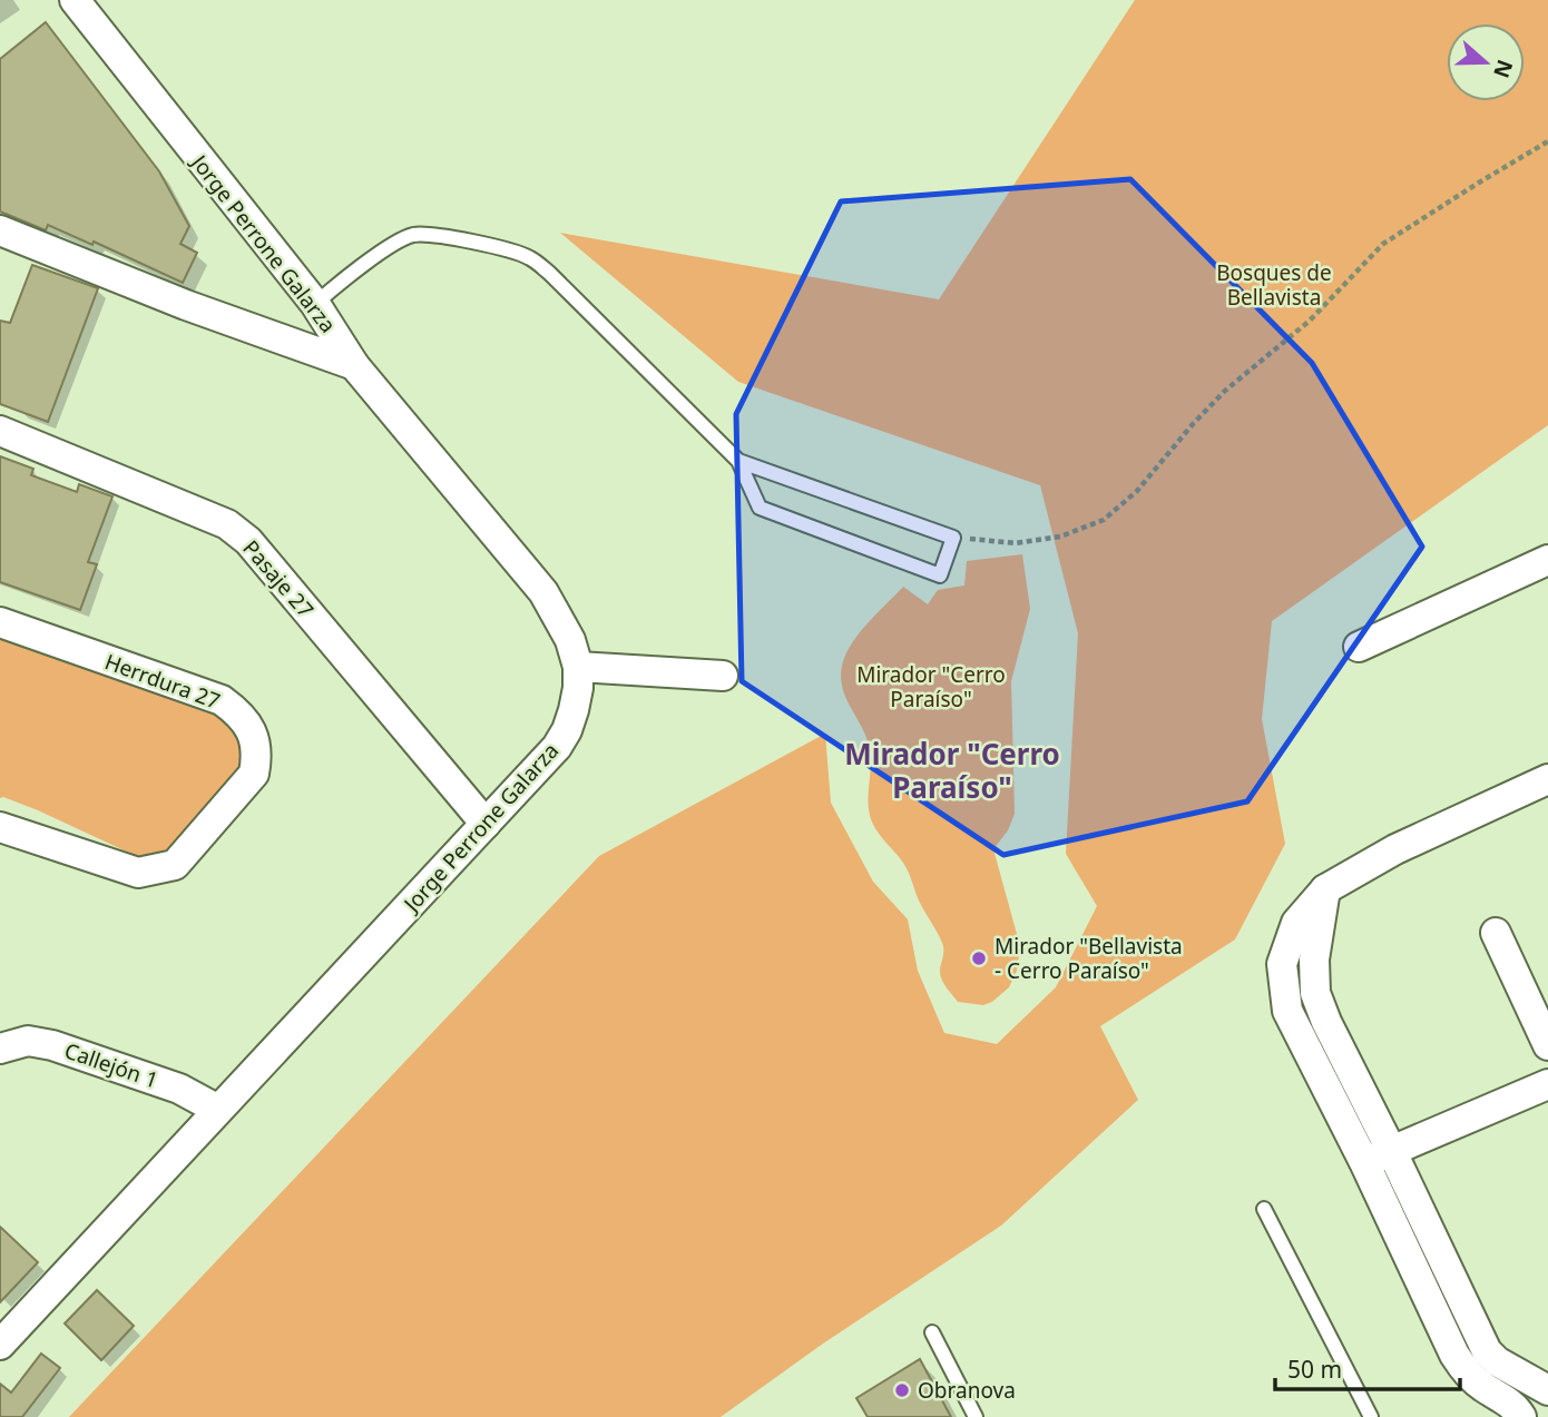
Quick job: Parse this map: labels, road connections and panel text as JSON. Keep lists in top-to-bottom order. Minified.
{"streets":{"street":["Jorge Perrone Galarza","Pasaje 27","Herrdura 27","Callejón 1"]},"crossings":[["Jorge Perrone Galarza","Pasaje 27"],["Jorge Perrone Galarza","Callejón 1"]],"districts":["Mirador \"Cerro Paraíso\""],"parks":["Bosques de Bellavista","Mirador \"Cerro Paraíso\""],"places":["Mirador \"Bellavista - Cerro Paraíso\"","Obranova"],"scale_bar":"50 m","north":"right"}
